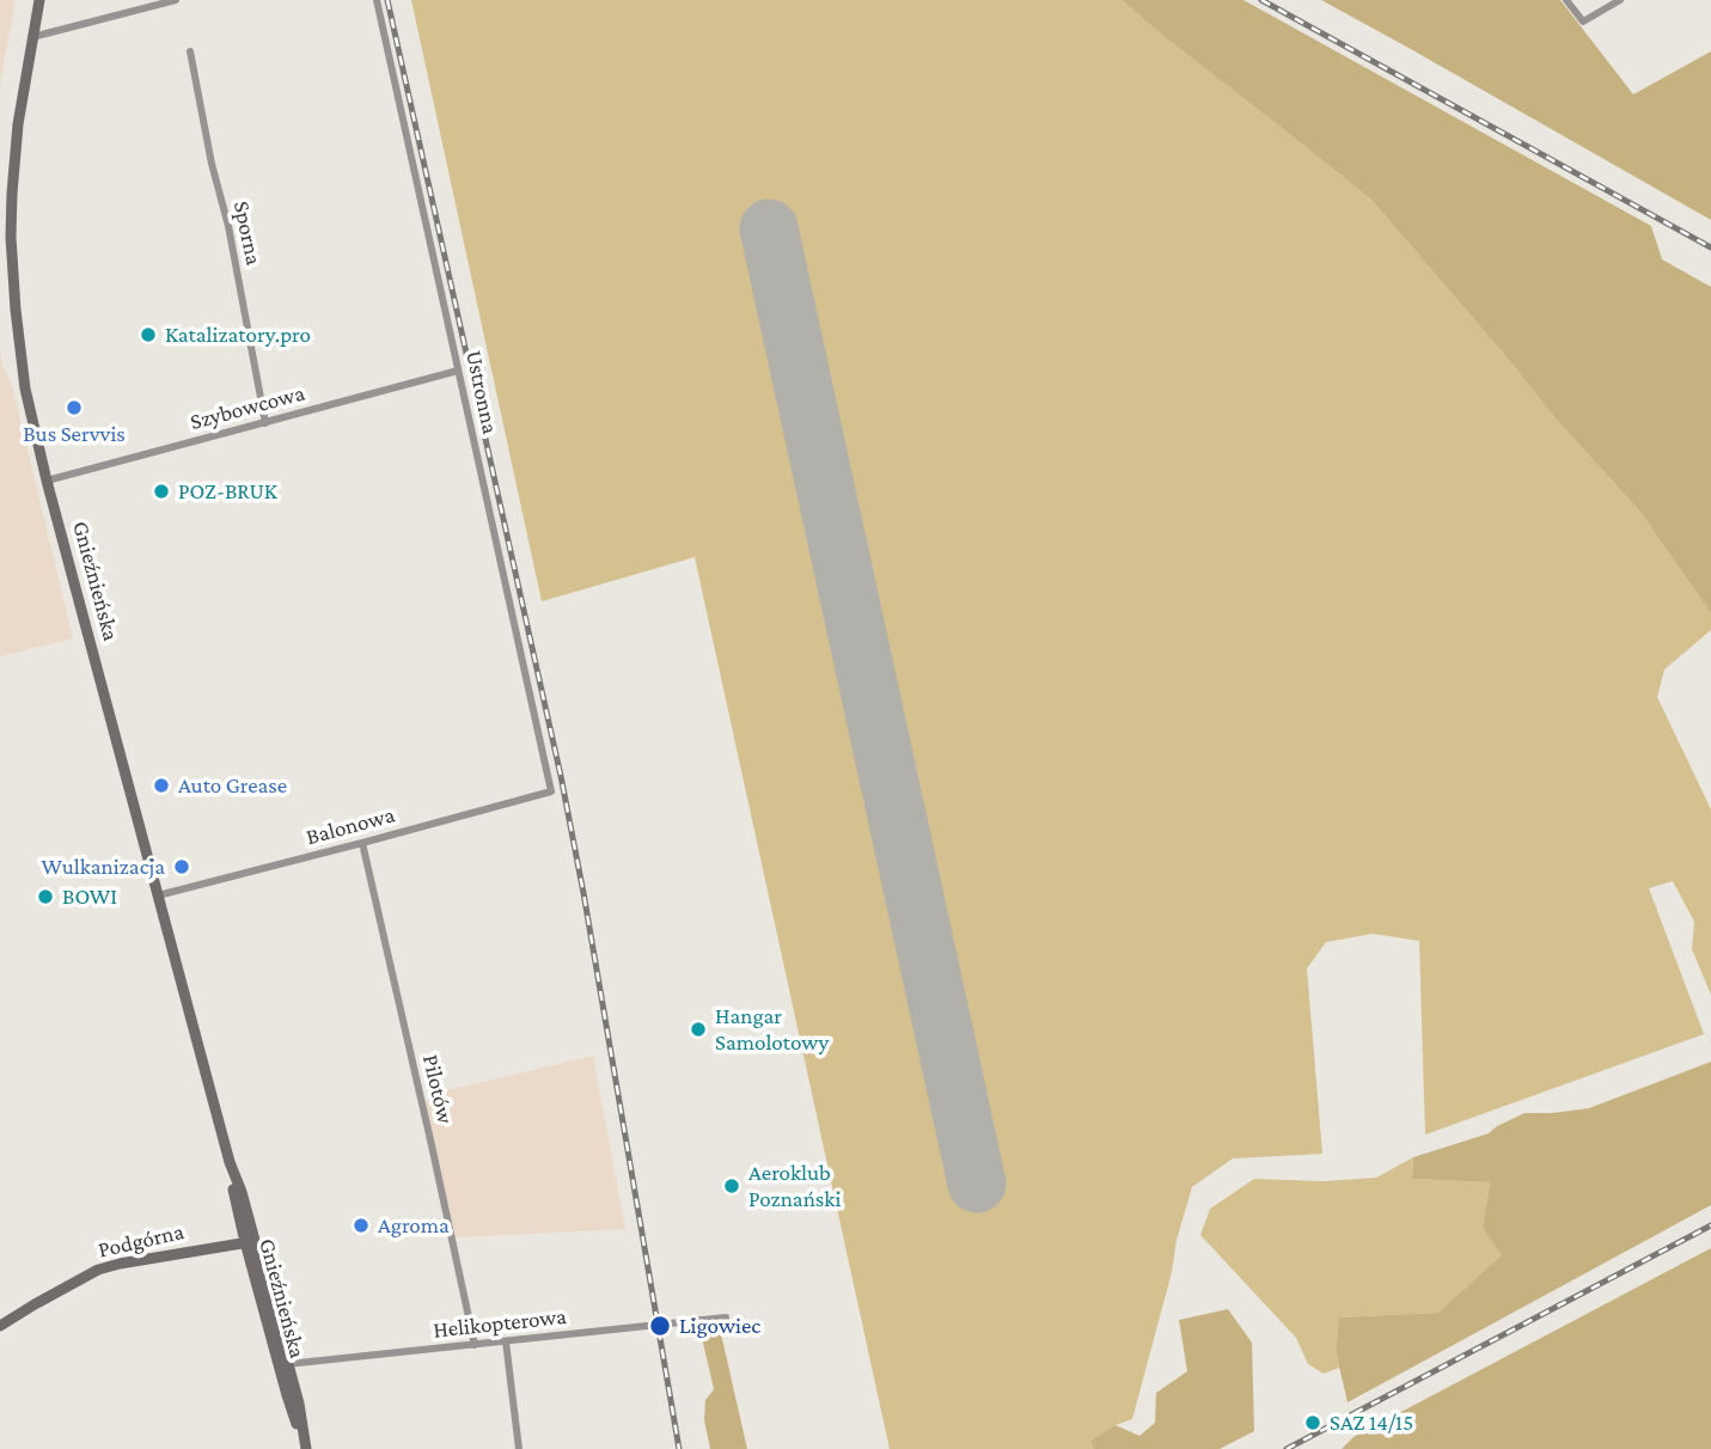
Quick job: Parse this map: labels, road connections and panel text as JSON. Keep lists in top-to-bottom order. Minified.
{"streets":{"main road":["Gnieźnieńska","Podgórna"],"street":["Sporna","Ustronna","Szybowcowa","Balonowa","Pilotów","Helikopterowa"]},"crossings":[["Sporna","Szybowcowa"],["Ustronna","Szybowcowa"],["Ustronna","Balonowa"],["Szybowcowa","Gnieźnieńska"],["Gnieźnieńska","Balonowa"],["Gnieźnieńska","Podgórna"],["Gnieźnieńska","Helikopterowa"],["Balonowa","Pilotów"],["Pilotów","Helikopterowa"]],"places":["Katalizatory.pro","Bus Servvis","POZ-BRUK","Auto Grease","Wulkanizacja","BOWI","Hangar Samolotowy","Aeroklub Poznański","Agroma","Ligowiec","SAZ 14/15"]}
